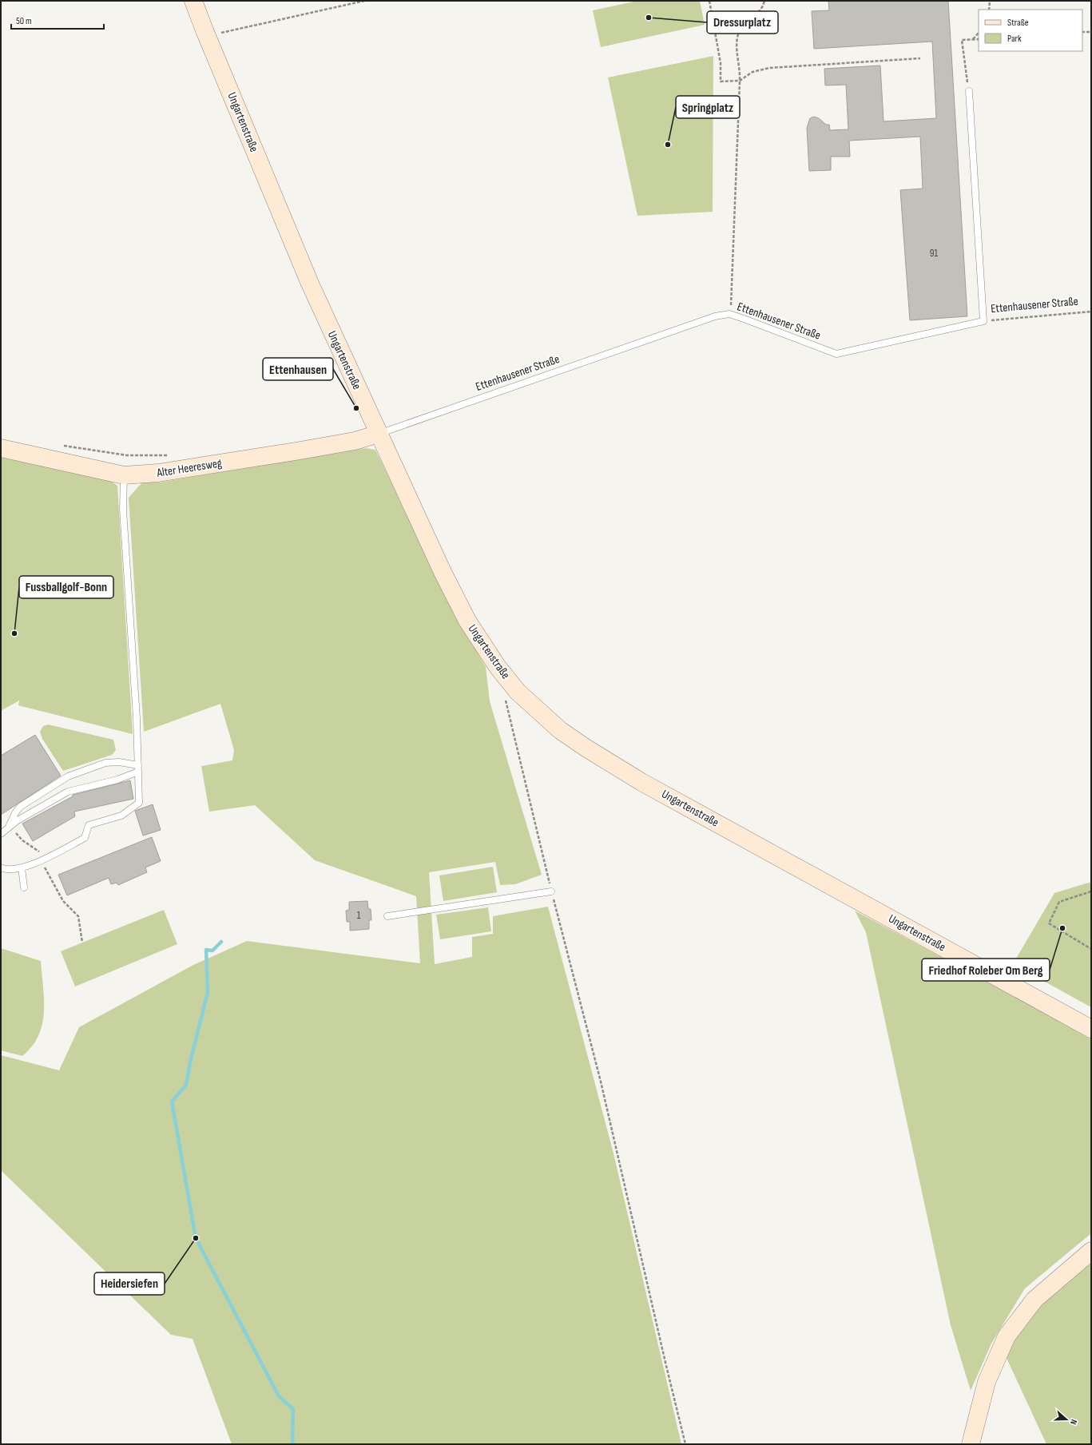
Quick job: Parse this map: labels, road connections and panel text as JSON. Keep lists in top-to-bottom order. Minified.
{"streets":{"street":["Ungartenstraße","Alter Heeresweg"],"lane":["Ettenhausener Straße"]},"crossings":[["Ungartenstraße","Ettenhausener Straße"],["Ungartenstraße","Alter Heeresweg"],["Ettenhausener Straße","Alter Heeresweg"]],"places":["Dressurplatz","Springplatz","Ettenhausen","Fussballgolf-Bonn","Friedhof Roleber Om Berg","Heidersiefen"],"house_numbers":["91","1"],"legend":["Straße","Park"],"scale_bar":"50 m","north":"right"}
